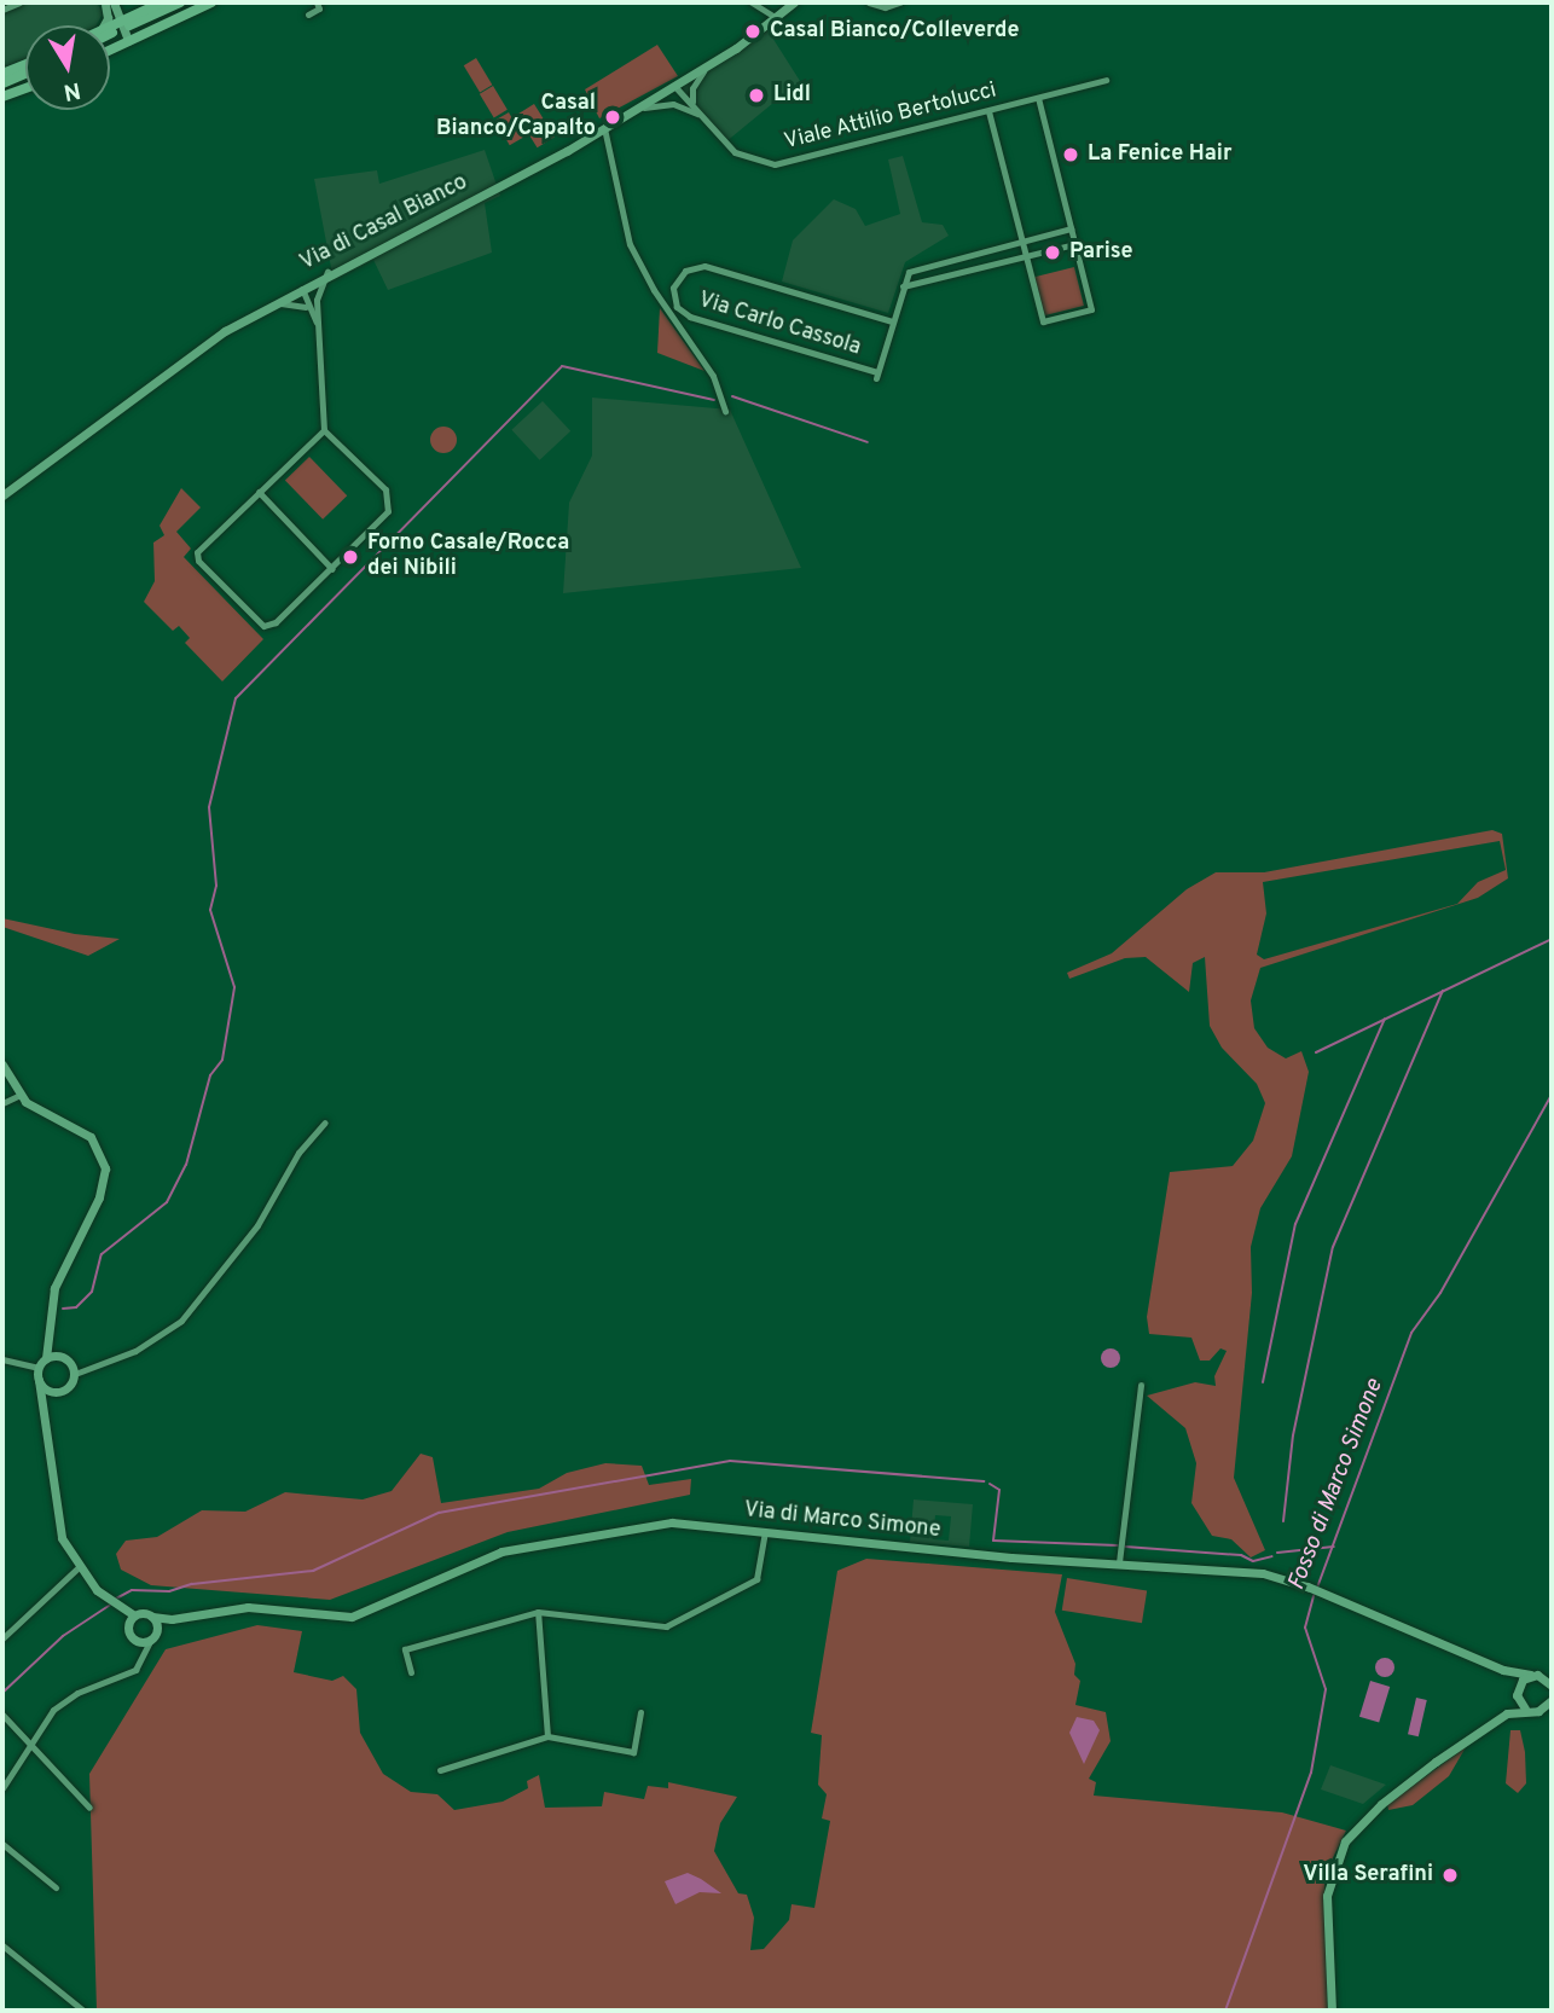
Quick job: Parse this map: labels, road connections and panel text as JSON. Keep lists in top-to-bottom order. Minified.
{"streets":{"street":["Viale Attilio Bertolucci","Via di Casal Bianco","Via Carlo Cassola","Via di Marco Simone"]},"crossings":[["Viale Attilio Bertolucci","Via di Casal Bianco"]],"water":["Fosso di Marco Simone"],"places":["Casal Bianco/Colleverde","Lidl","Casal Bianco/Capalto","La Fenice Hair","Parise","Forno Casale/Rocca dei Nibili","Villa Serafini"],"north":"bottom"}
